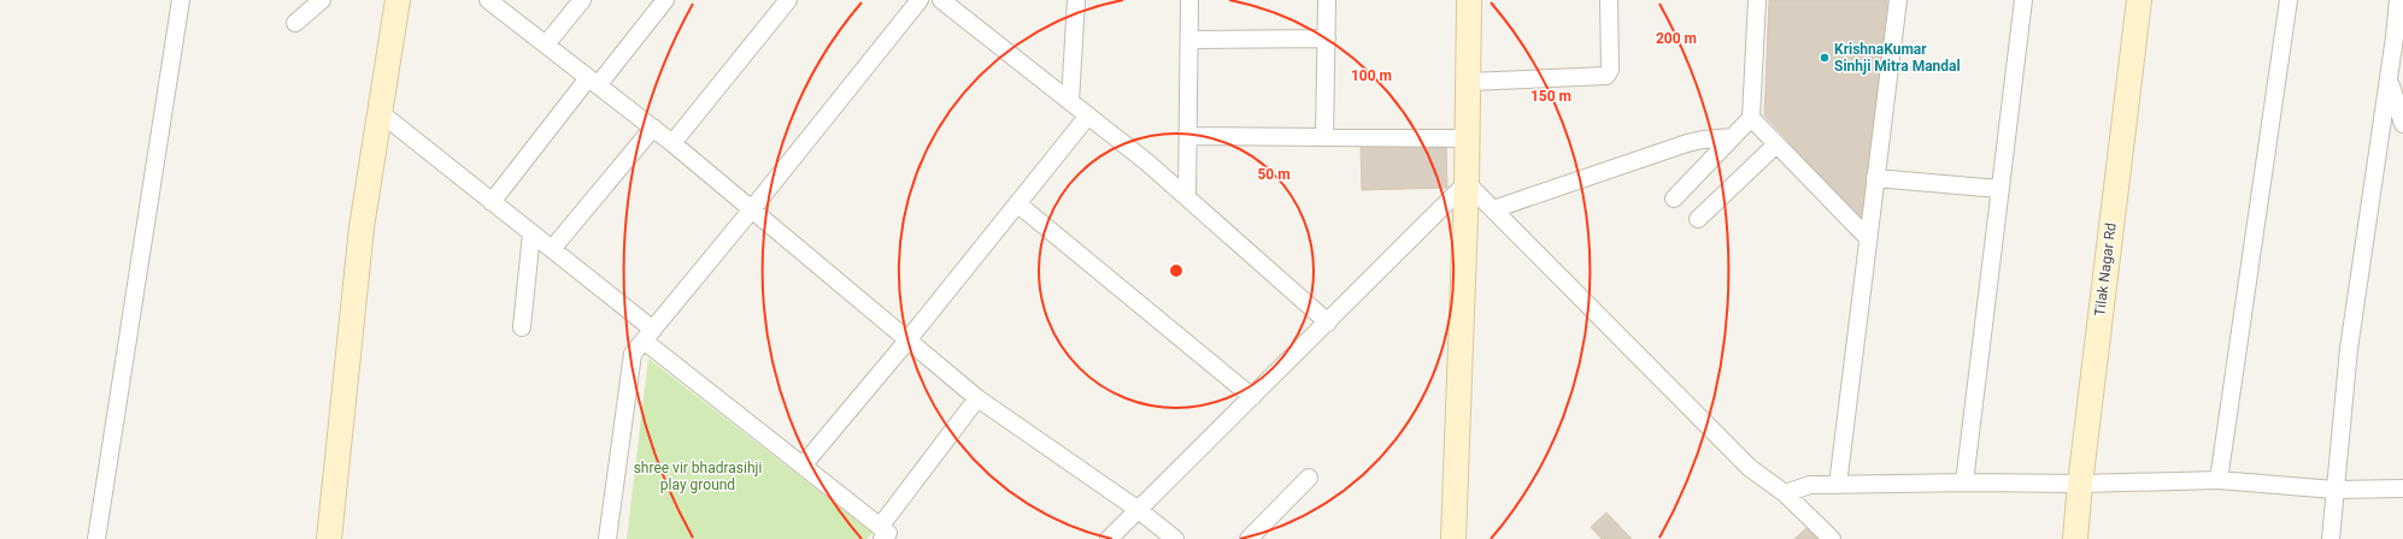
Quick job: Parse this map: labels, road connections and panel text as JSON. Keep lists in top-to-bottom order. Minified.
{"streets":{"street":["Tilak Nagar Rd"]},"parks":["shree vir bhadrasihji play ground"],"places":["KrishnaKumar Sinhji Mitra Mandal"],"rings":["200 m","100 m","150 m","50 m"]}
